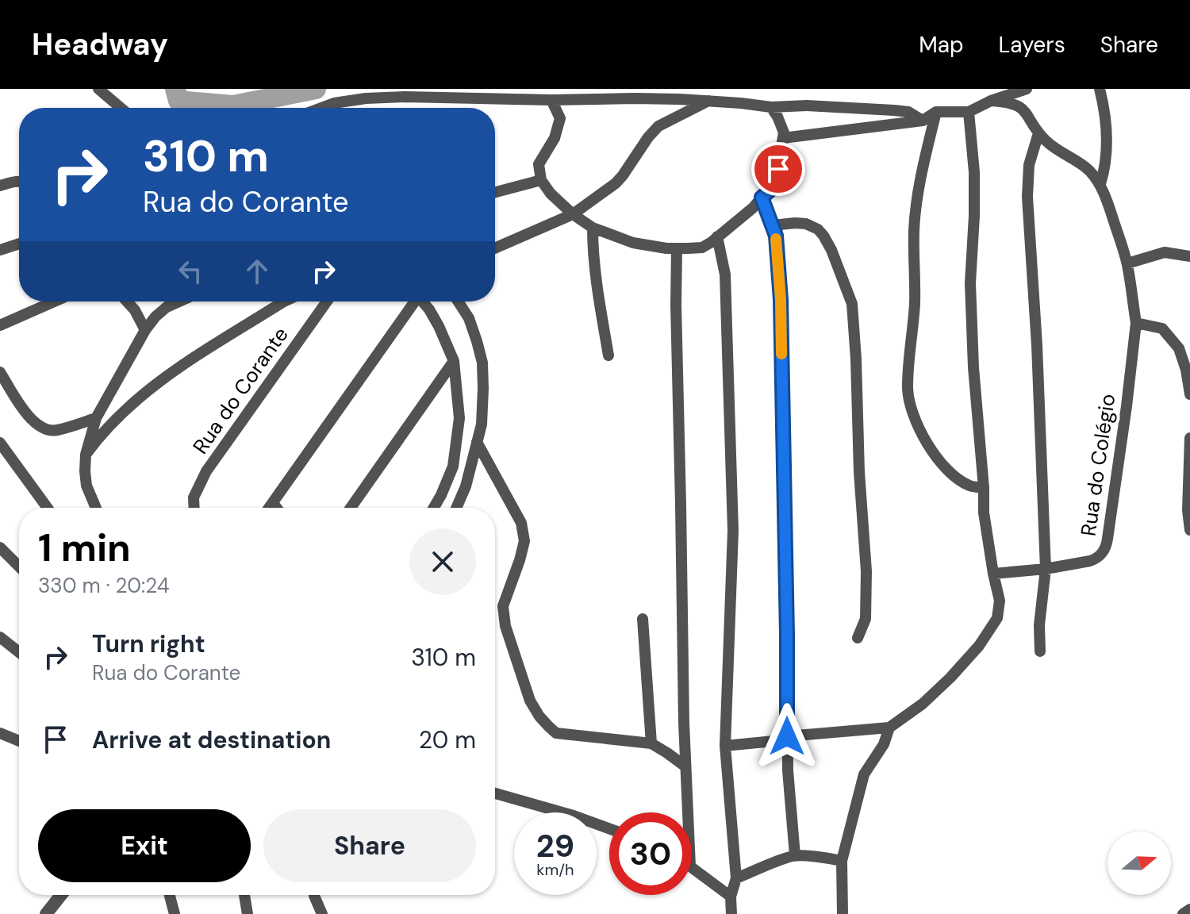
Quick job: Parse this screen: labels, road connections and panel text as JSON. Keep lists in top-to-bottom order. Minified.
{"streets":{"street":["Rua do Corante","Rua do Colégio"]},"north":"right","page":{"header":"Headway","nav":["Map","Layers","Share"],"turn":["310 m","Rua do Corante"],"heading":["1 min","330 m · 20:24"],"list":[{"name":"Turn right","note":"Rua do Corante","value":"310 m"},{"name":"Arrive at destination","value":"20 m"}],"buttons":["Exit","Share"],"speed":"29 km/h","limit":"30"}}
